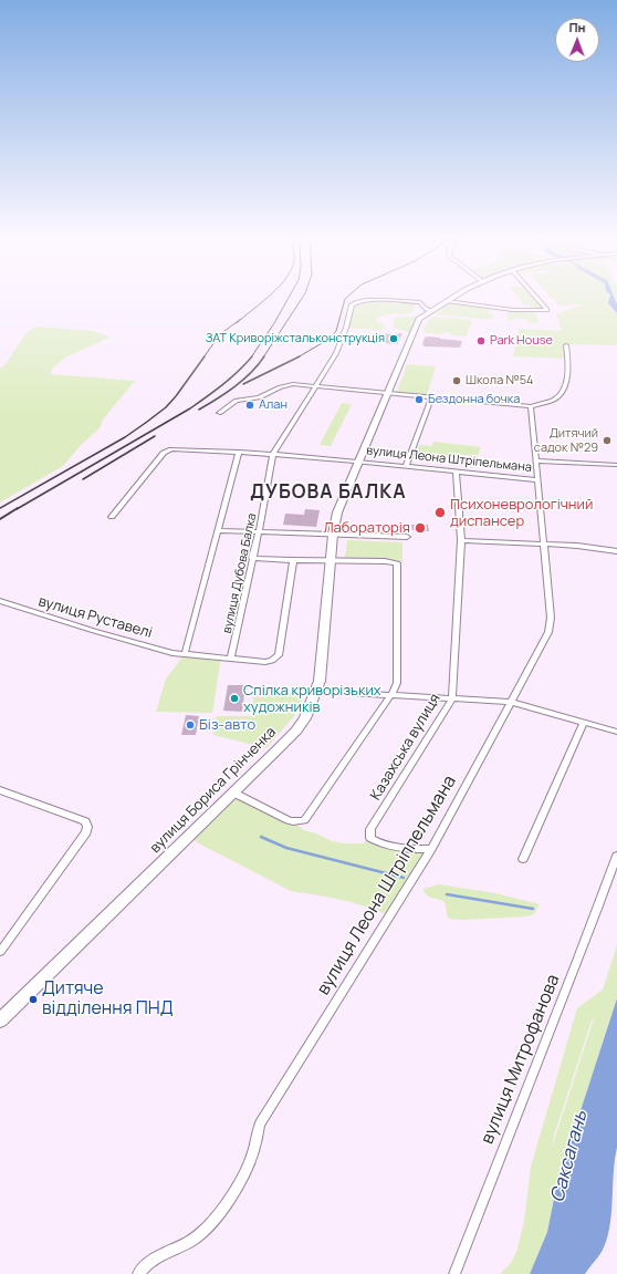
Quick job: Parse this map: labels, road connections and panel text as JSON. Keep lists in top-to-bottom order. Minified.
{"streets":{"street":["вулиця Леона Штріпельмана","вулиця Дубова Балка","вулиця Руставелі","Казахська вулиця","вулиця Бориса Грінченка","вулиця Леона Штріппельмана","вулиця Митрофанова"]},"crossings":[["вулиця Леона Штріпельмана","вулиця Дубова Балка"],["вулиця Леона Штріпельмана","Казахська вулиця"],["вулиця Леона Штріпельмана","вулиця Бориса Грінченка"],["вулиця Леона Штріпельмана","вулиця Леона Штріппельмана"],["вулиця Дубова Балка","вулиця Руставелі"],["вулиця Дубова Балка","вулиця Бориса Грінченка"],["Казахська вулиця","вулиця Леона Штріппельмана"]],"districts":["ДУБОВА БАЛКА"],"water":["Саксагань"],"places":["ЗАТ Криворіжстальконструкція","Park House","Школа №54","Бездонна бочка","Алан","Дитячий садок №29","Психоневрологічний диспансер","Лабораторія","Спілка криворізьких художників","Біз-авто","Дитяче відділення ПНД"],"north":"top"}
